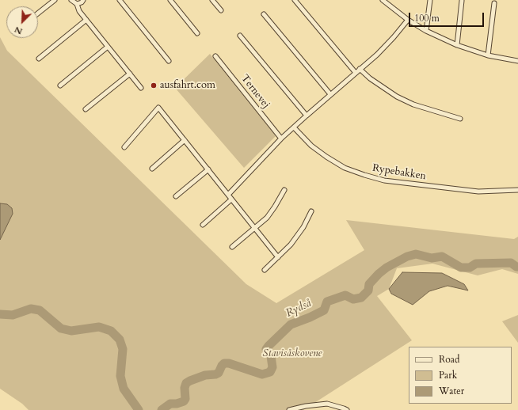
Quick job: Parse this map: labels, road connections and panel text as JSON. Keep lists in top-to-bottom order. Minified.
{"streets":{"street":["Ternevej","Rypebakken"]},"water":["Rydså"],"parks":["Stavisåskovene"],"places":["ausfahrt.com"],"legend":["Road","Park","Water"],"scale_bar":"100 m","north":"bottom left"}
